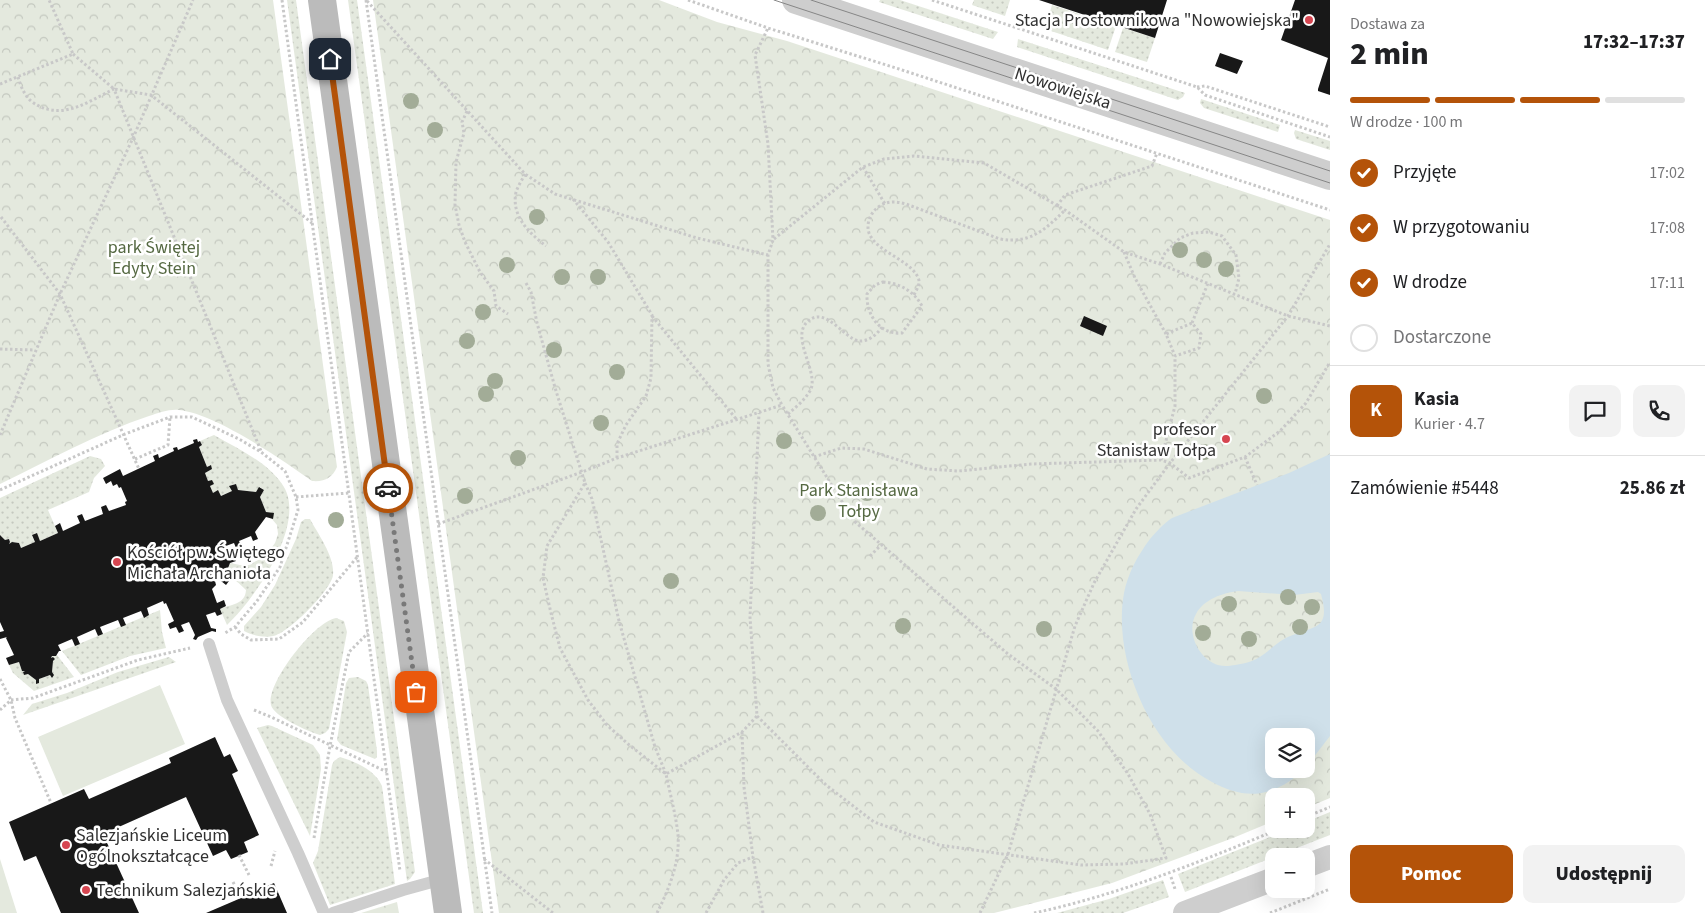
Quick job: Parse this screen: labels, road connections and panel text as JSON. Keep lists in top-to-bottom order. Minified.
{"streets":{"street":["Nowowiejska"]},"parks":["park Świętej Edyty Stein","Park Stanisława Tołpy"],"places":["Stacja Prostownikowa \"Nowowiejska\"","profesor Stanisław Tołpa","Kościół pw. Świętego Michała Archanioła","Salezjańskie Liceum Ogólnokształcące","Technikum Salezjańskie"],"page":{"heading":["2 min","Dostawa za","17:32–17:37"],"panel":["Kasia","Kurier · 4.7","Zamówienie #5448","25.86 zł"],"bar":"W drodze · 100 m","list":[["Przyjęte","17:02"],["W przygotowaniu","17:08"],["W drodze","17:11"],"Dostarczone"],"round":"K","map_buttons":["+","−"],"buttons":["Pomoc","Udostępnij"]}}
